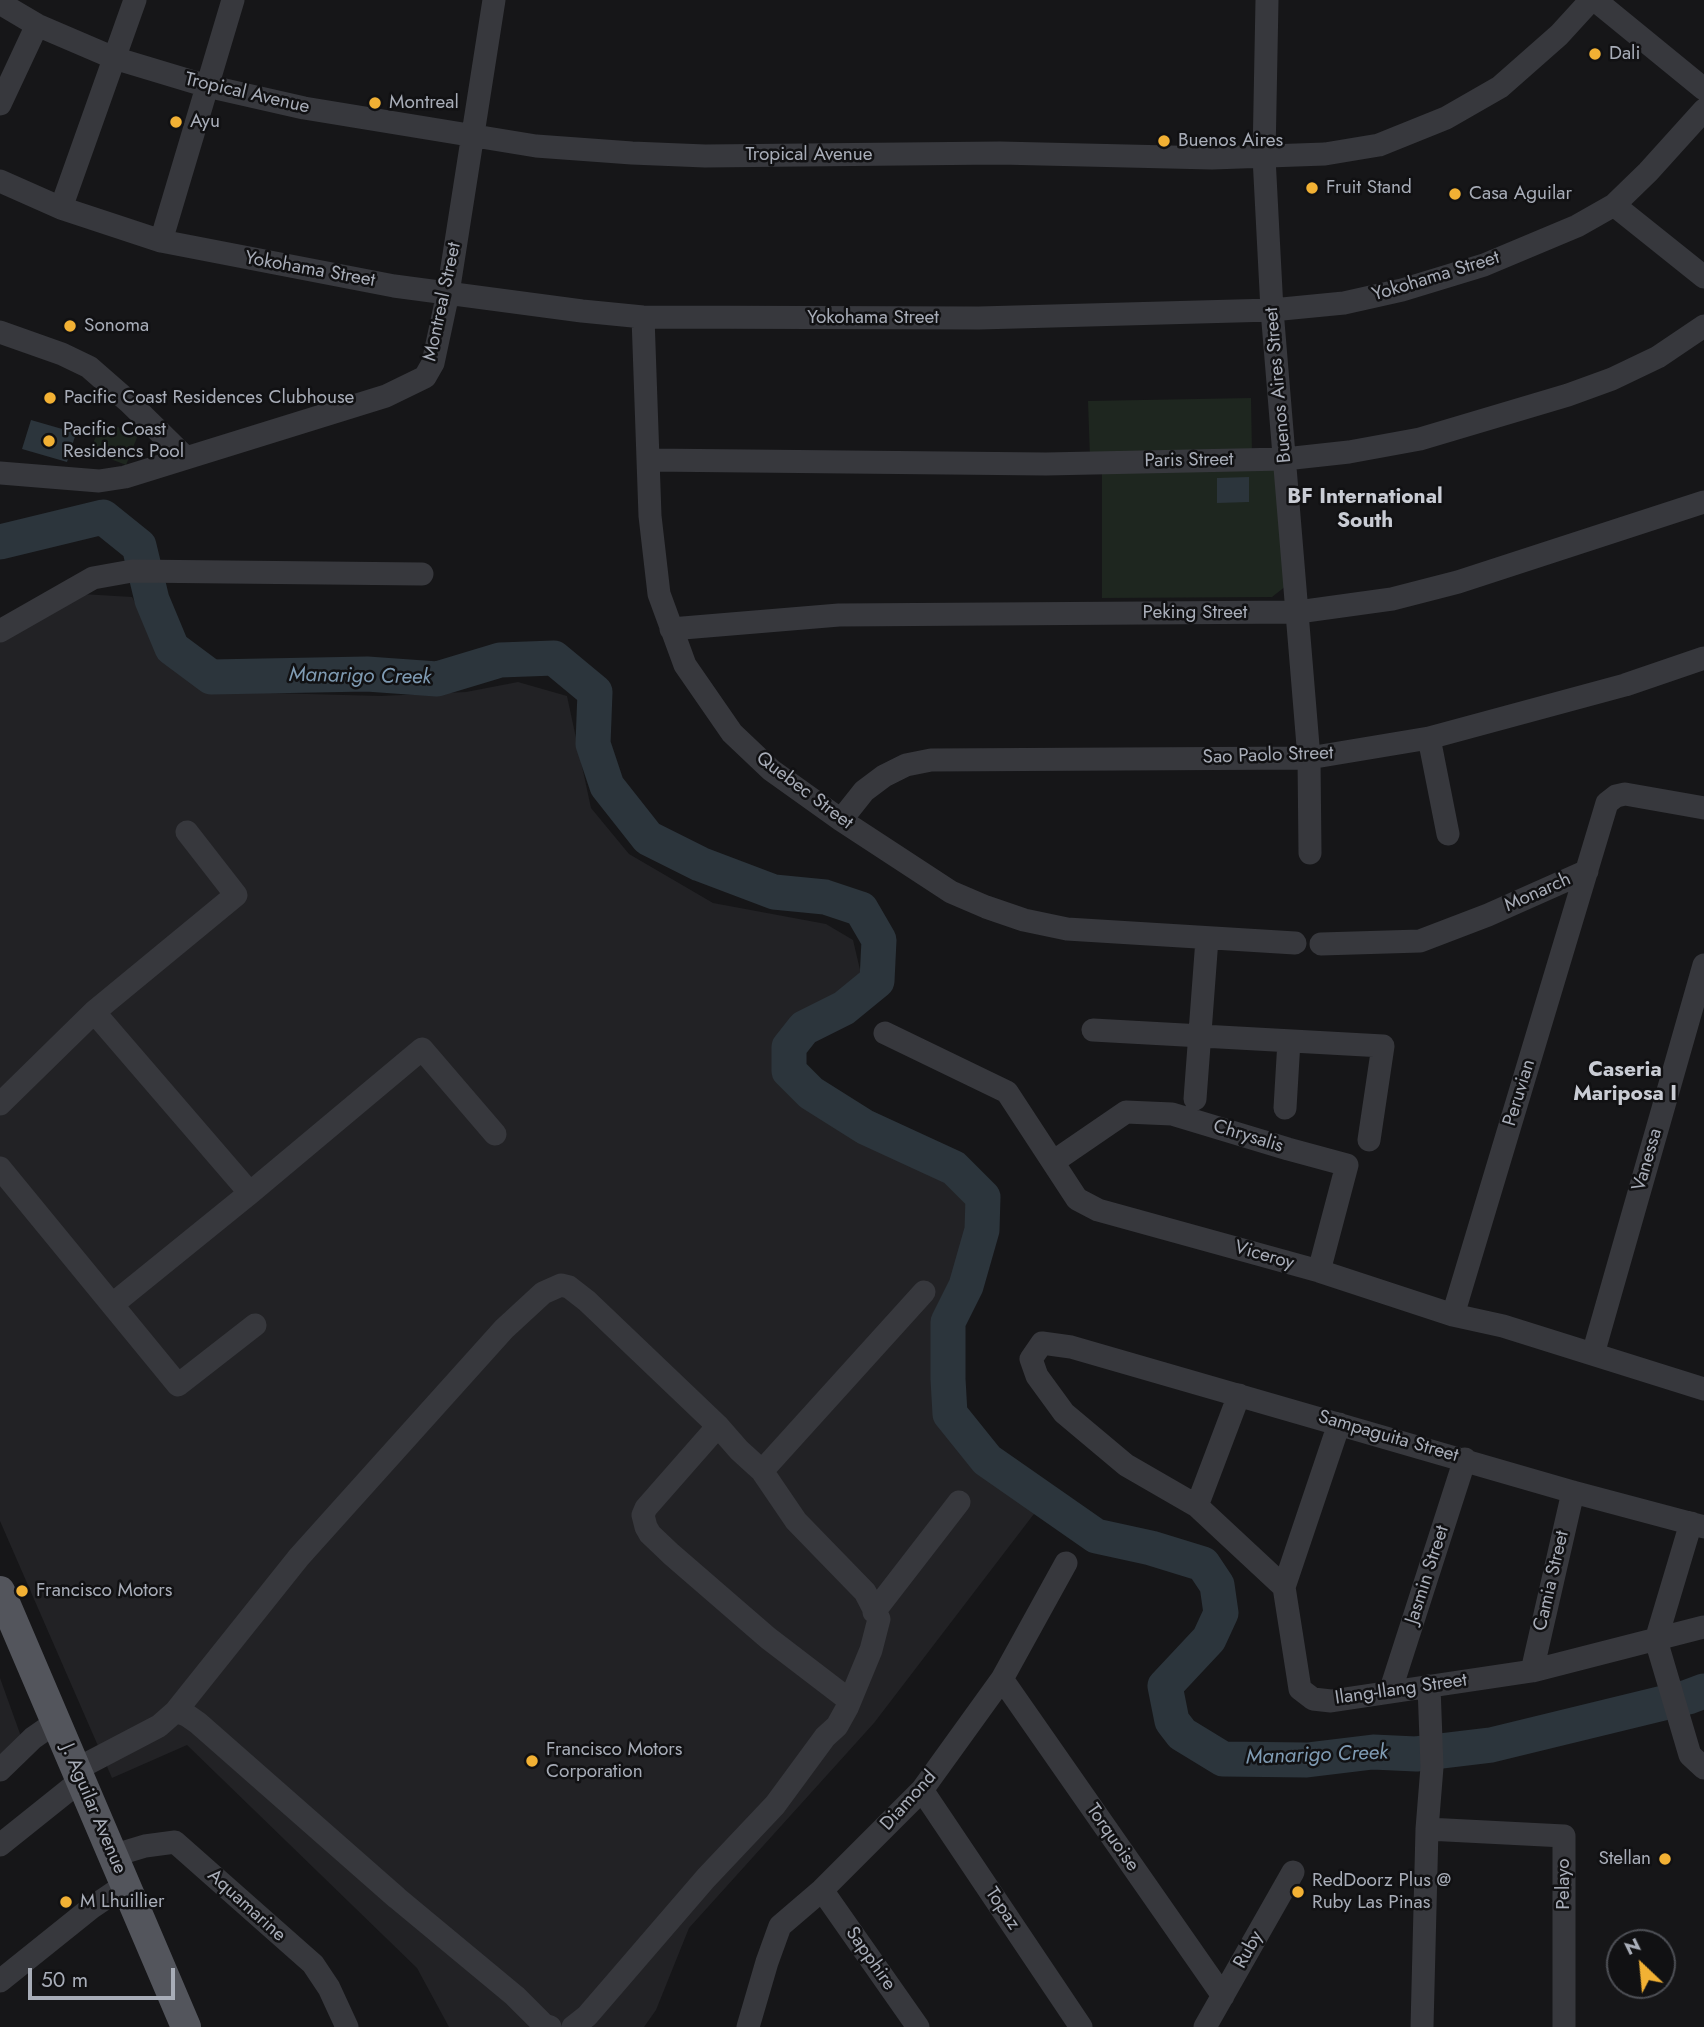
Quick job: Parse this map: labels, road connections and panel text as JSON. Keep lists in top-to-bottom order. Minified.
{"streets":{"main road":["J. Aguilar Avenue"],"street":["Tropical Avenue","Yokohama Street","Montreal Street","Buenos Aires Street","Paris Street","Peking Street","Sao Paolo Street","Quebec Street","Monarch","Peruvian","Chrysalis","Vanessa","Viceroy","Sampaguita Street","Jasmin Street","Camia Street","Ilang-Ilang Street","Diamond","Torquoise","Pelayo","Aquamarine","Topaz","Ruby","Sapphire"]},"crossings":[["Tropical Avenue","Montreal Street"],["Tropical Avenue","Buenos Aires Street"],["Yokohama Street","Montreal Street"],["Yokohama Street","Buenos Aires Street"],["Yokohama Street","Quebec Street"],["Buenos Aires Street","Paris Street"],["Buenos Aires Street","Peking Street"],["Buenos Aires Street","Sao Paolo Street"],["Paris Street","Quebec Street"],["Peking Street","Quebec Street"],["Sao Paolo Street","Quebec Street"],["Monarch","Peruvian"],["Peruvian","Viceroy"],["Chrysalis","Viceroy"],["Vanessa","Viceroy"],["Sampaguita Street","Jasmin Street"],["Sampaguita Street","Camia Street"],["Jasmin Street","Ilang-Ilang Street"],["Camia Street","Ilang-Ilang Street"],["Diamond","Torquoise"],["Diamond","Topaz"],["Diamond","Sapphire"],["J. Aguilar Avenue","Aquamarine"],["Torquoise","Ruby"]],"districts":["BF International South","Caseria Mariposa I"],"water":["Manarigo Creek"],"places":["Dali","Montreal","Ayu","Buenos Aires","Fruit Stand","Casa Aguilar","Sonoma","Pacific Coast Residences Clubhouse","Pacific Coast Residencs Pool","Francisco Motors","Francisco Motors Corporation","Stellan","RedDoorz Plus @ Ruby Las Pinas","M Lhuillier"],"scale_bar":"50 m","north":"top left"}
